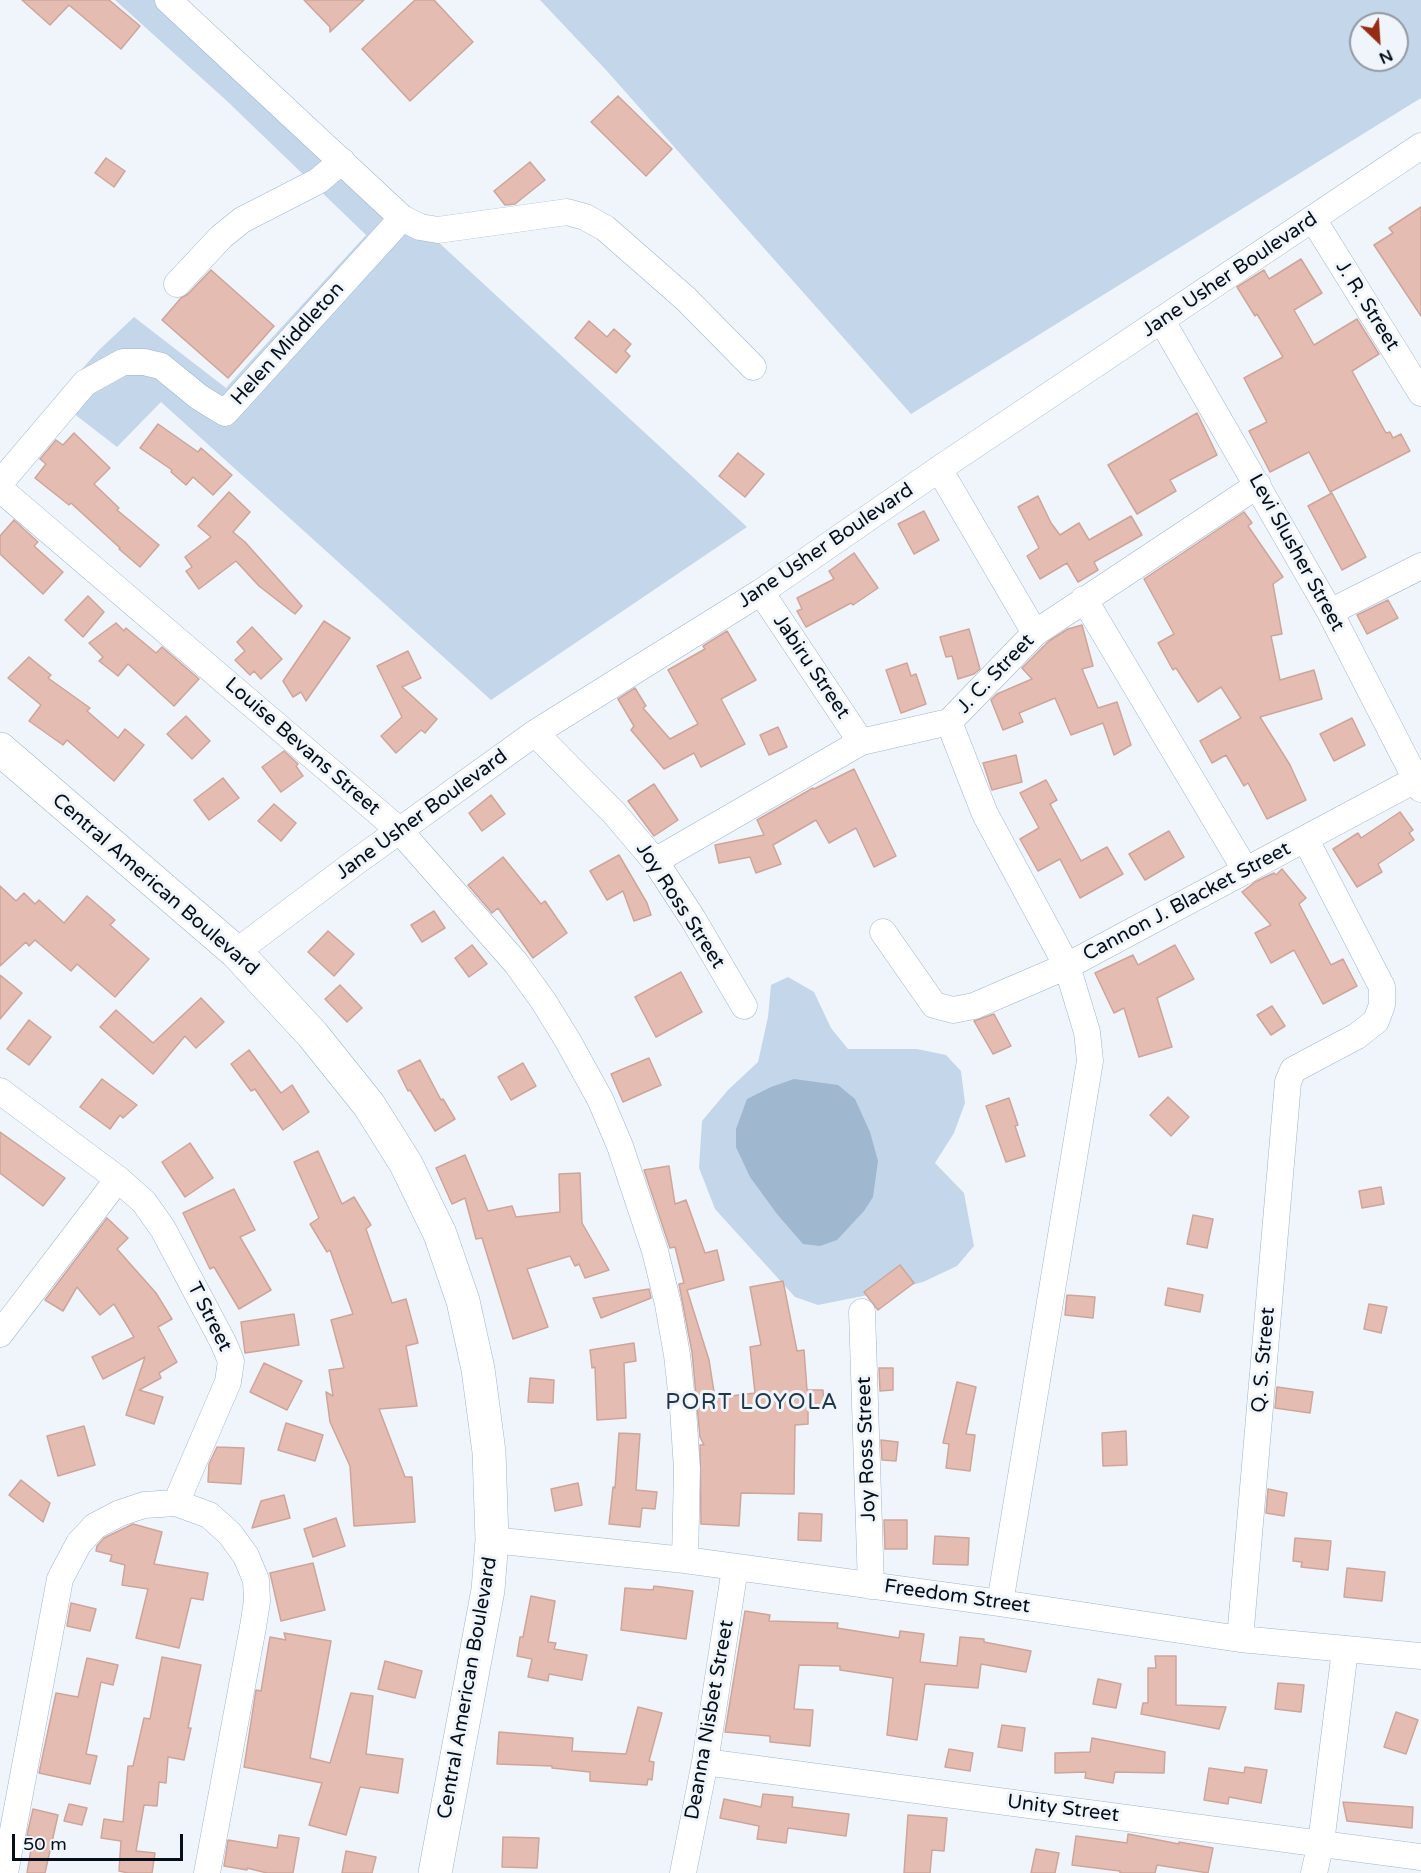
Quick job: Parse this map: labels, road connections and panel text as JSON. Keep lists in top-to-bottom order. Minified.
{"streets":{"main road":["Central American Boulevard"],"street":["Jane Usher Boulevard","J. R. Street","Helen Middleton","Levi Slusher Street","Jabiru Street","J. C. Street","Louise Bevans Street","Cannon J. Blacket Street","Joy Ross Street","T Street","Q. S. Street","Freedom Street","Deanna Nisbet Street","Unity Street"]},"crossings":[["Jane Usher Boulevard","J. R. Street"],["Jane Usher Boulevard","Levi Slusher Street"],["Jane Usher Boulevard","Jabiru Street"],["Jane Usher Boulevard","Louise Bevans Street"],["Jane Usher Boulevard","Central American Boulevard"],["Jane Usher Boulevard","Joy Ross Street"],["Levi Slusher Street","J. C. Street"],["Levi Slusher Street","Cannon J. Blacket Street"],["Jabiru Street","J. C. Street"],["J. C. Street","Joy Ross Street"],["Louise Bevans Street","Freedom Street"],["Central American Boulevard","Freedom Street"],["Cannon J. Blacket Street","Q. S. Street"],["Joy Ross Street","Freedom Street"],["Q. S. Street","Freedom Street"],["Freedom Street","Deanna Nisbet Street"],["Deanna Nisbet Street","Unity Street"]],"districts":["PORT LOYOLA"],"scale_bar":"50 m","north":"bottom right"}
